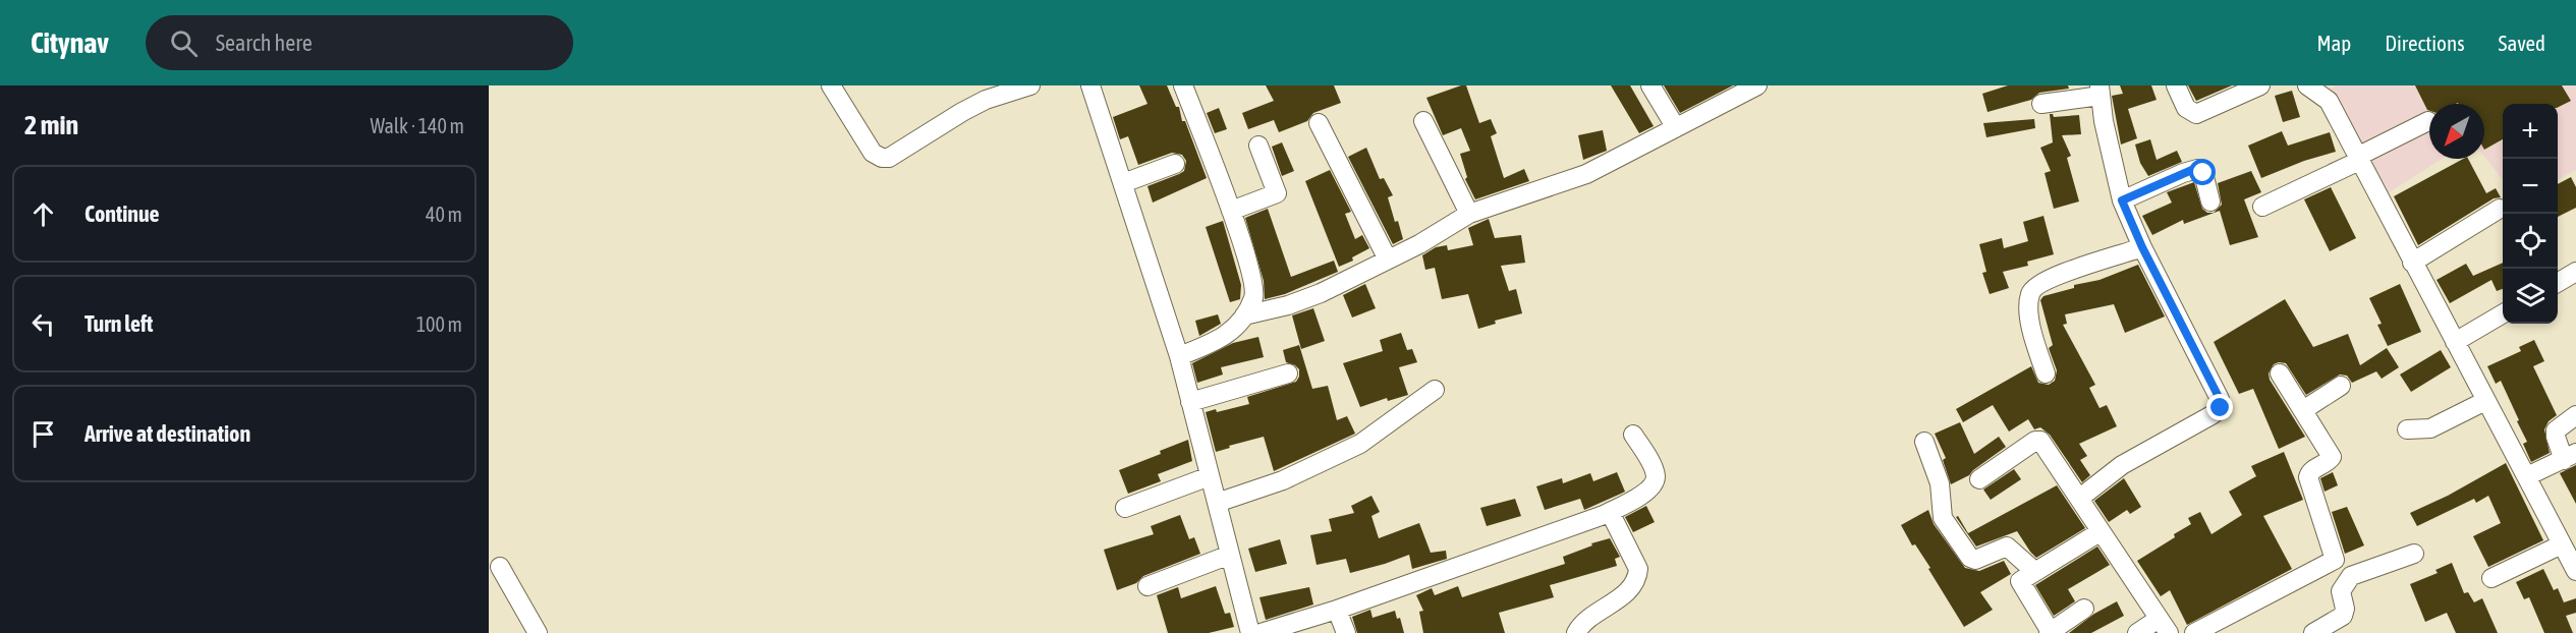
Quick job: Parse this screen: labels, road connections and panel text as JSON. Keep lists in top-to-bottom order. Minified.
{"north":"bottom left","page":{"header":"Citynav","search":"Search here","nav":["Map","Directions","Saved"],"heading":["2 min","Walk · 140 m"],"map_buttons":["+","−"],"list":[["Continue","40 m"],["Turn left","100 m"],"Arrive at destination"]}}
